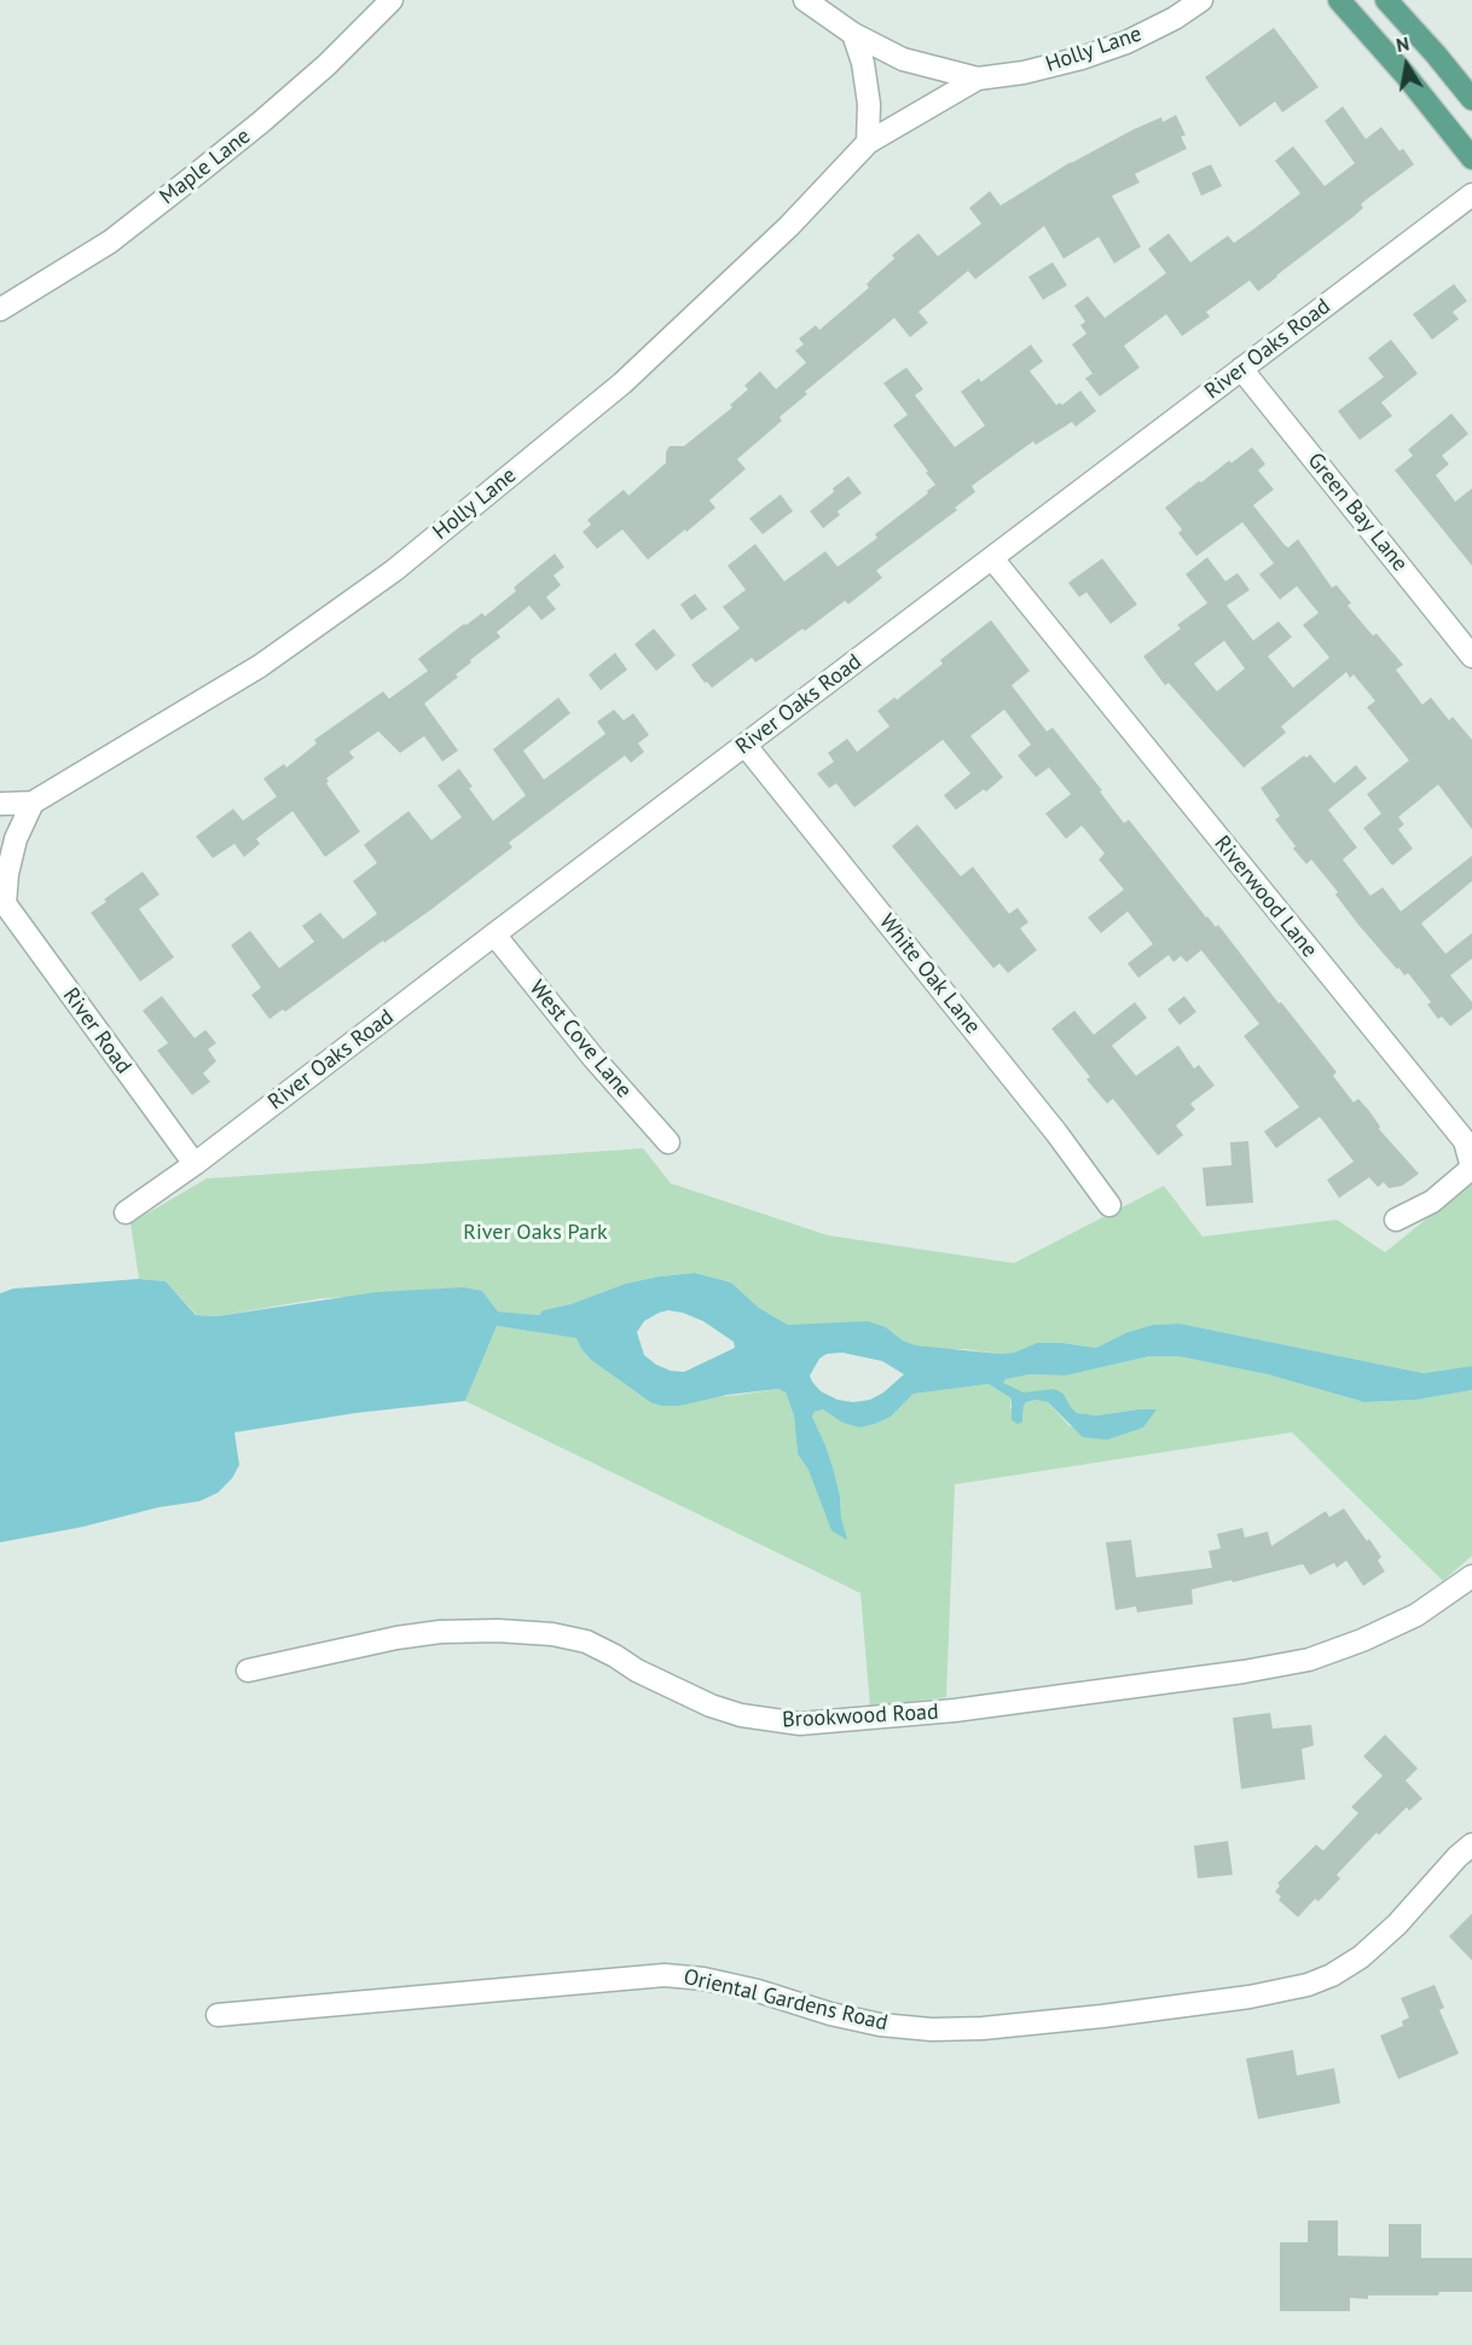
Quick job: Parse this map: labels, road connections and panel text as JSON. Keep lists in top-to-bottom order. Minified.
{"streets":{"street":["Holly Lane","Maple Lane","River Oaks Road","Green Bay Lane","Riverwood Lane","White Oak Lane","River Road","West Cove Lane","Brookwood Road","Oriental Gardens Road"]},"crossings":[["River Oaks Road","Green Bay Lane"],["River Oaks Road","Riverwood Lane"],["River Oaks Road","White Oak Lane"],["River Oaks Road","River Road"],["River Oaks Road","West Cove Lane"]],"parks":["River Oaks Park"],"north":"top"}
